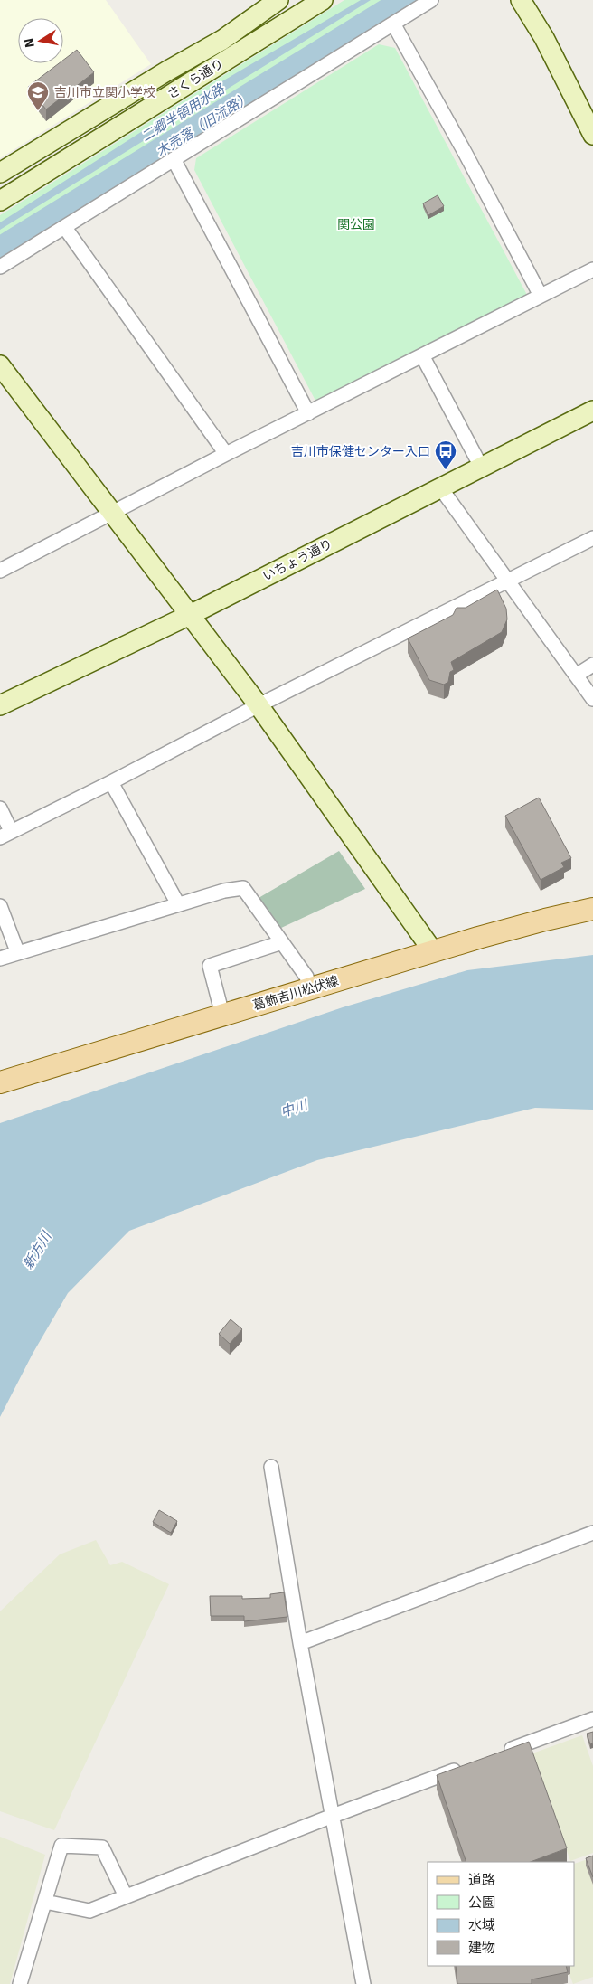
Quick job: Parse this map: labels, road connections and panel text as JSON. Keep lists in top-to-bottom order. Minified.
{"streets":{"main road":["葛飾吉川松伏線"],"street":["さくら通り","いちょう通り"]},"water":["二郷半領用水路","木売落（旧流路）","中川","新方川"],"parks":["関公園"],"places":{"school or university":["吉川市立関小学校"],"bus stop":["吉川市保健センター入口"]},"legend":["道路","公園","水域","建物"],"north":"left"}
